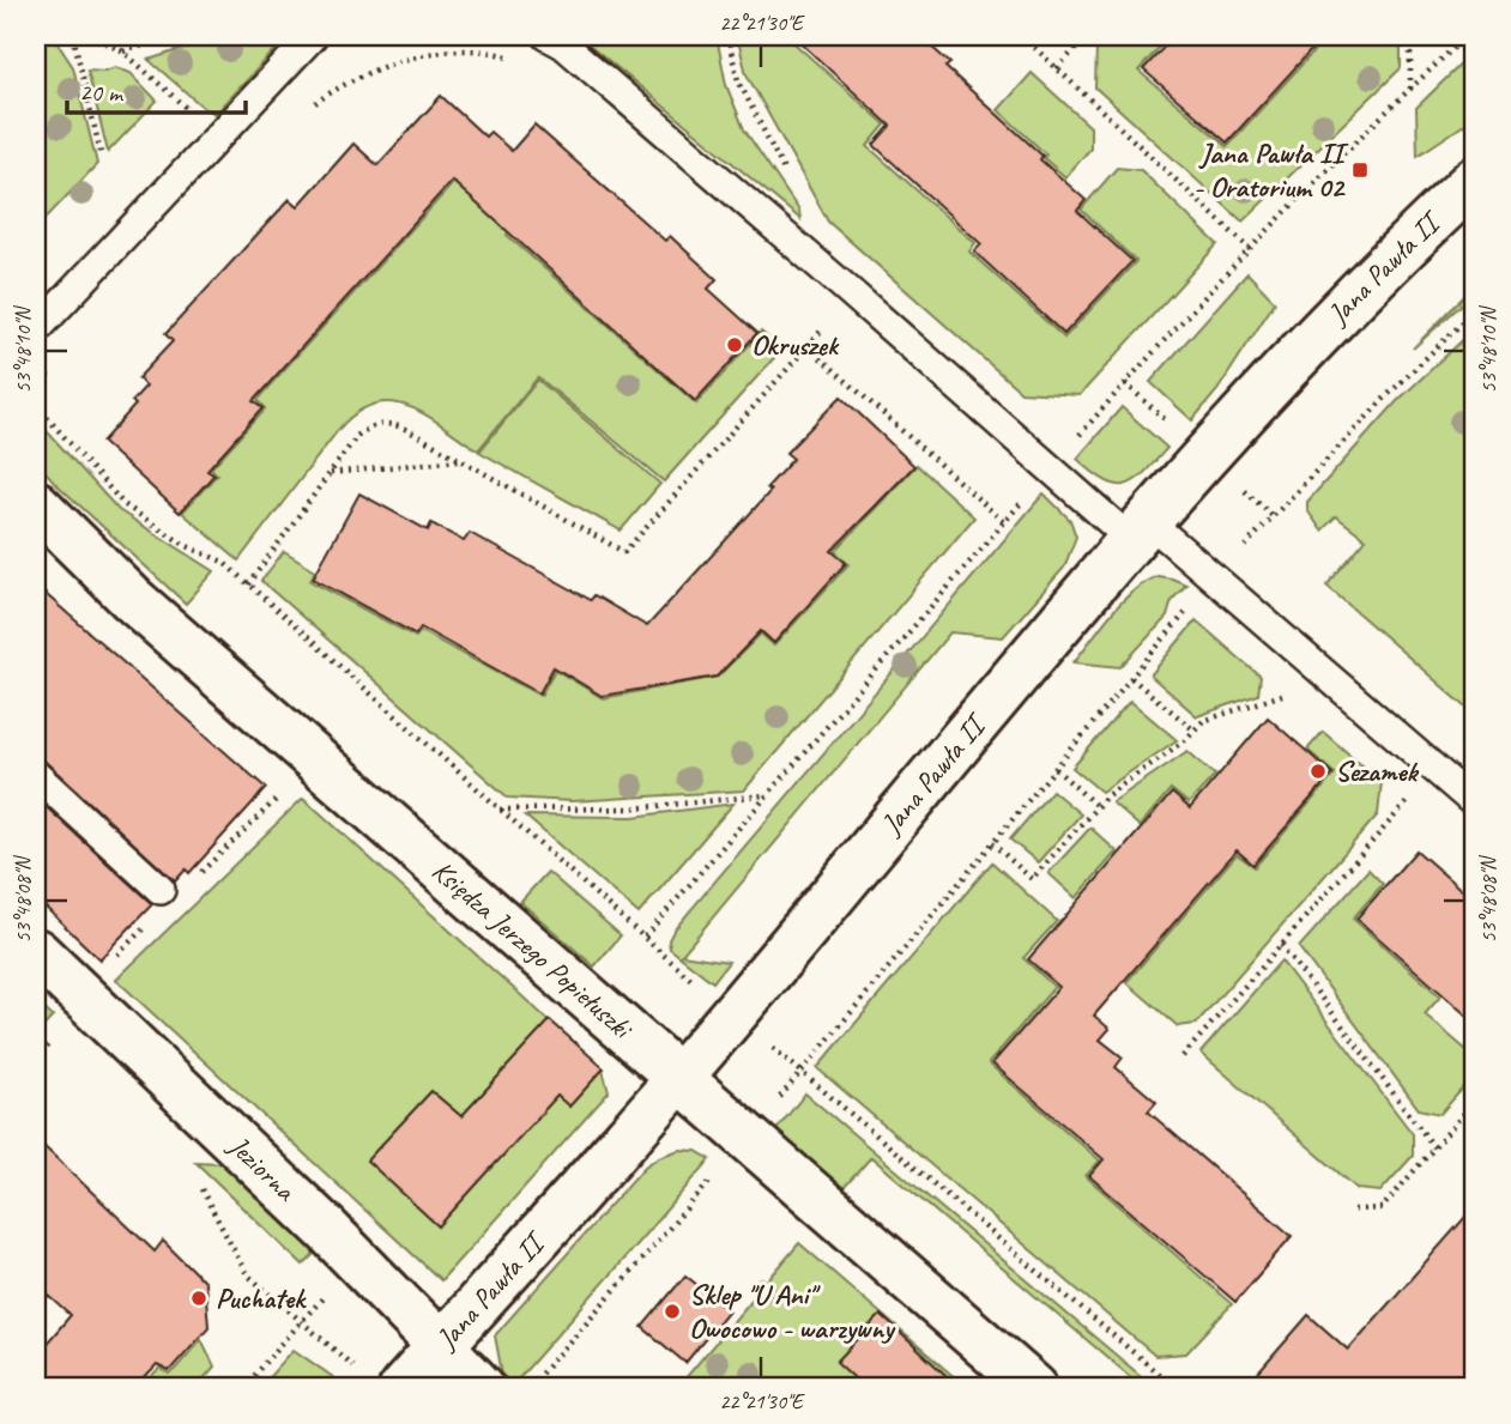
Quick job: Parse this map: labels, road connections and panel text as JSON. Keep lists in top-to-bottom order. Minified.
{"streets":{"street":["Jana Pawła II","Księdza Jerzego Popiełuszki","Jeziorna"]},"crossings":[["Jana Pawła II","Księdza Jerzego Popiełuszki"],["Jana Pawła II","Jeziorna"]],"places":{"transit":["Jana Pawła II - Oratorium 02"],"other":["Okruszek","Sezamek","Puchatek","Sklep \"U Ani\" Owocowo - warzywny"]},"scale_bar":"20 m","coordinates":["22°21'30\"E","53°48'10\"N","53°48'08\"N"]}
